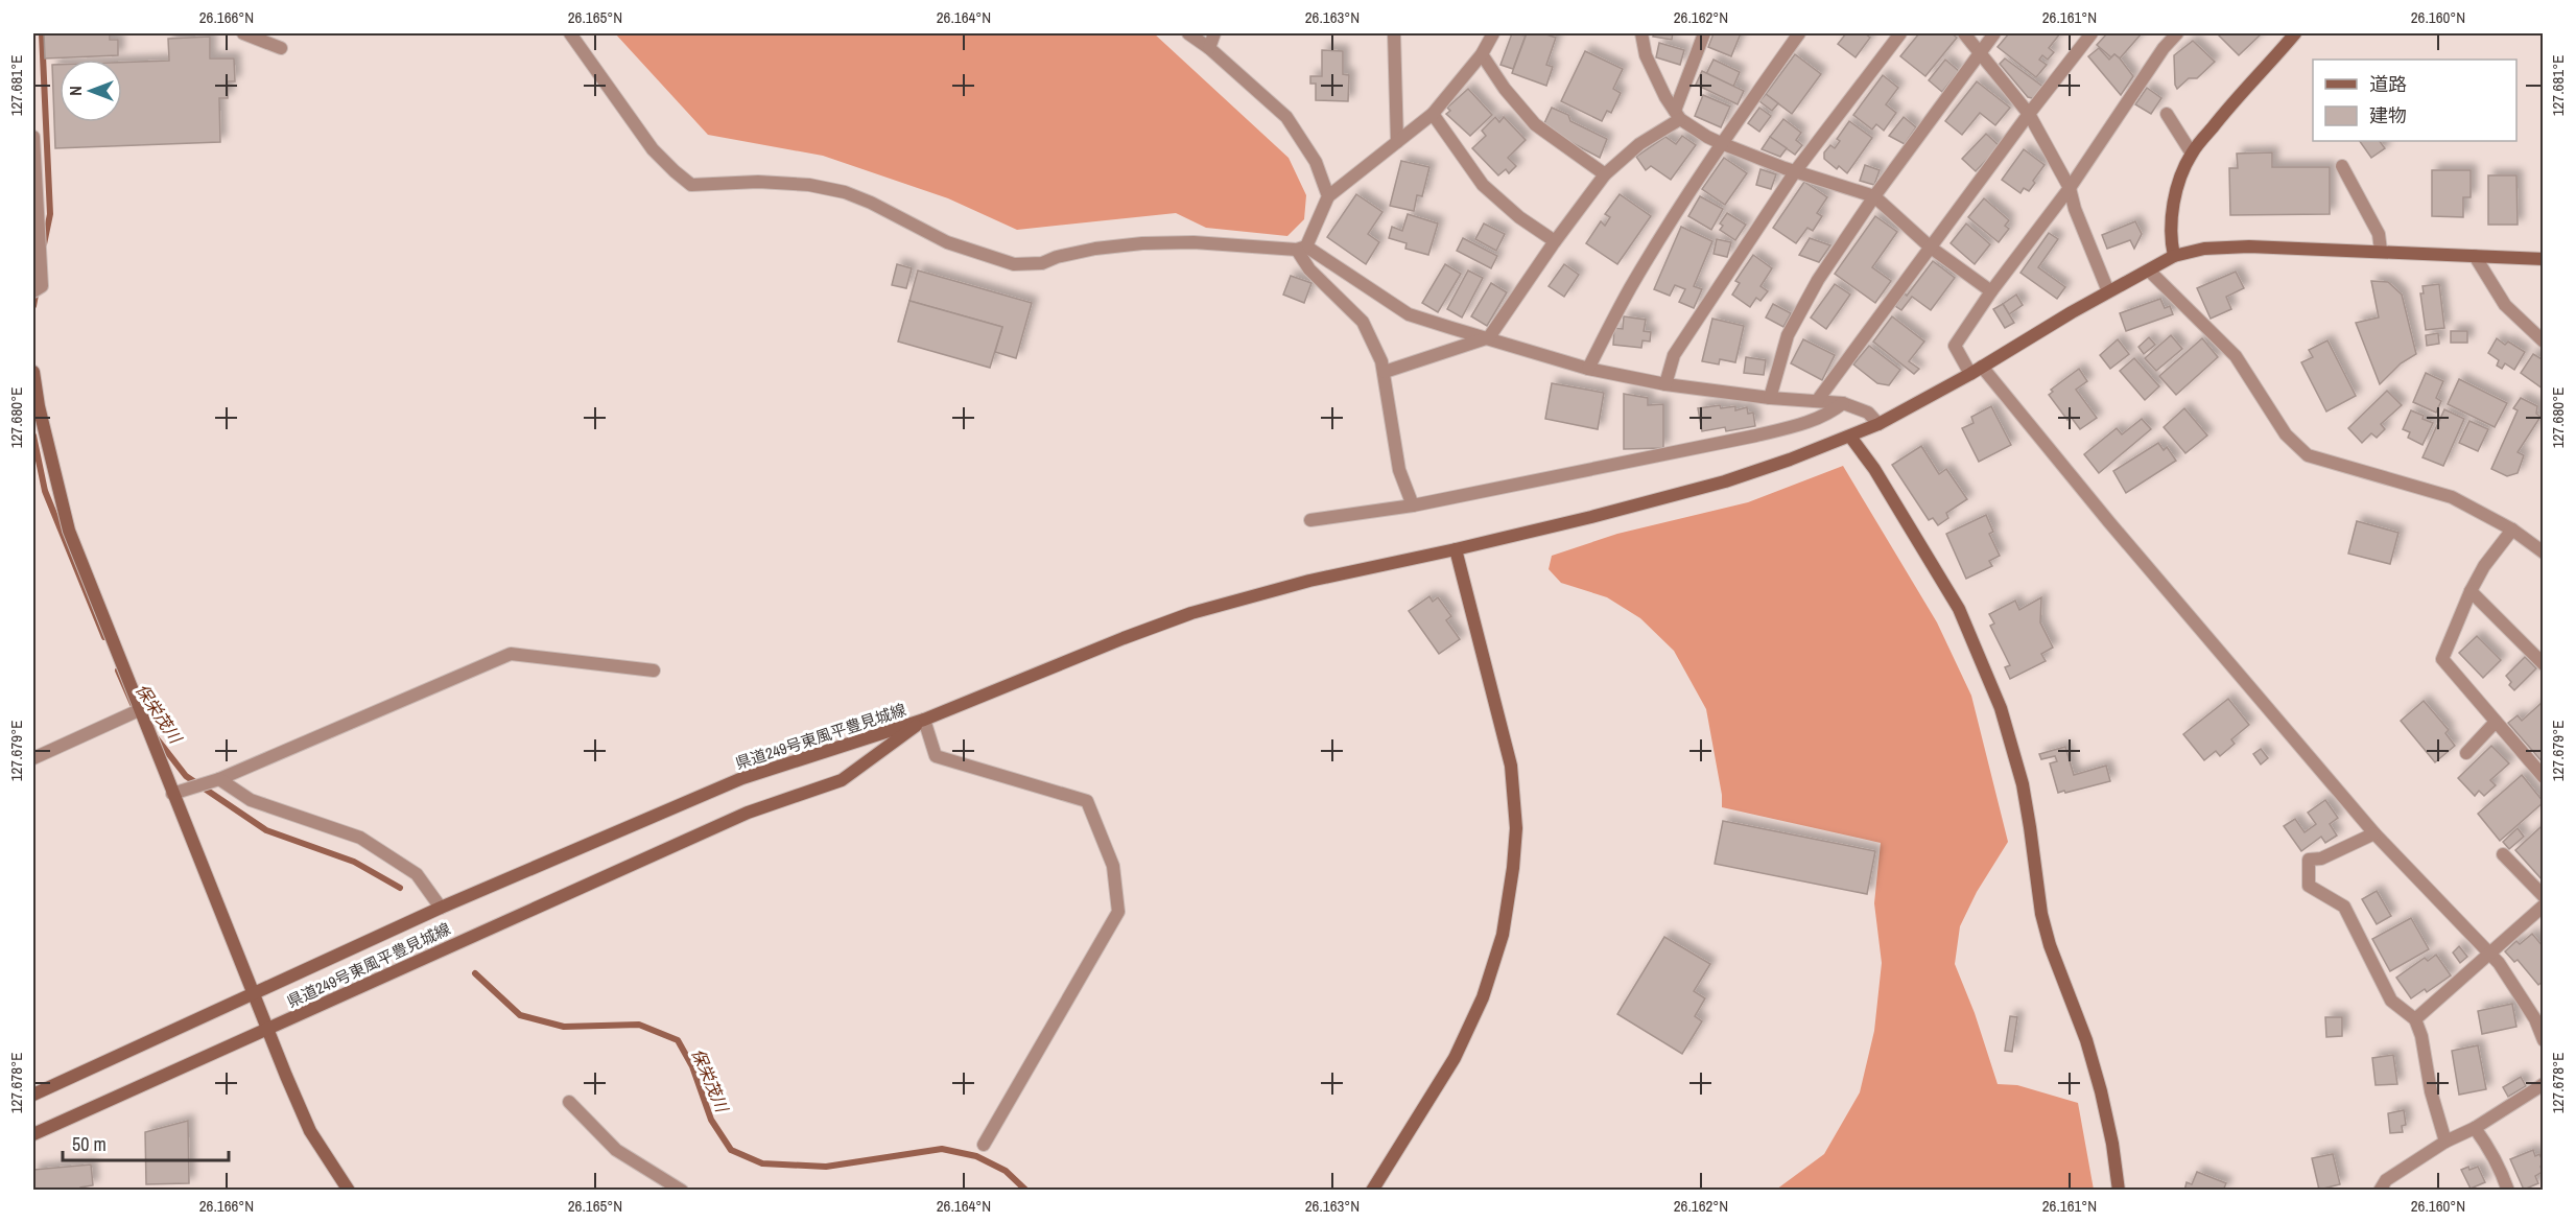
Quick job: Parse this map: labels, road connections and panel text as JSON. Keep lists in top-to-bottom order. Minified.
{"streets":{"street":["県道249号東風平豊見城線"]},"water":["保栄茂川"],"legend":["道路","建物"],"scale_bar":"50 m","north":"left","coordinates":["26.166°N","26.165°N","26.164°N","26.163°N","26.162°N","26.161°N","26.160°N","127.681°E","127.680°E","127.679°E","127.678°E"]}
